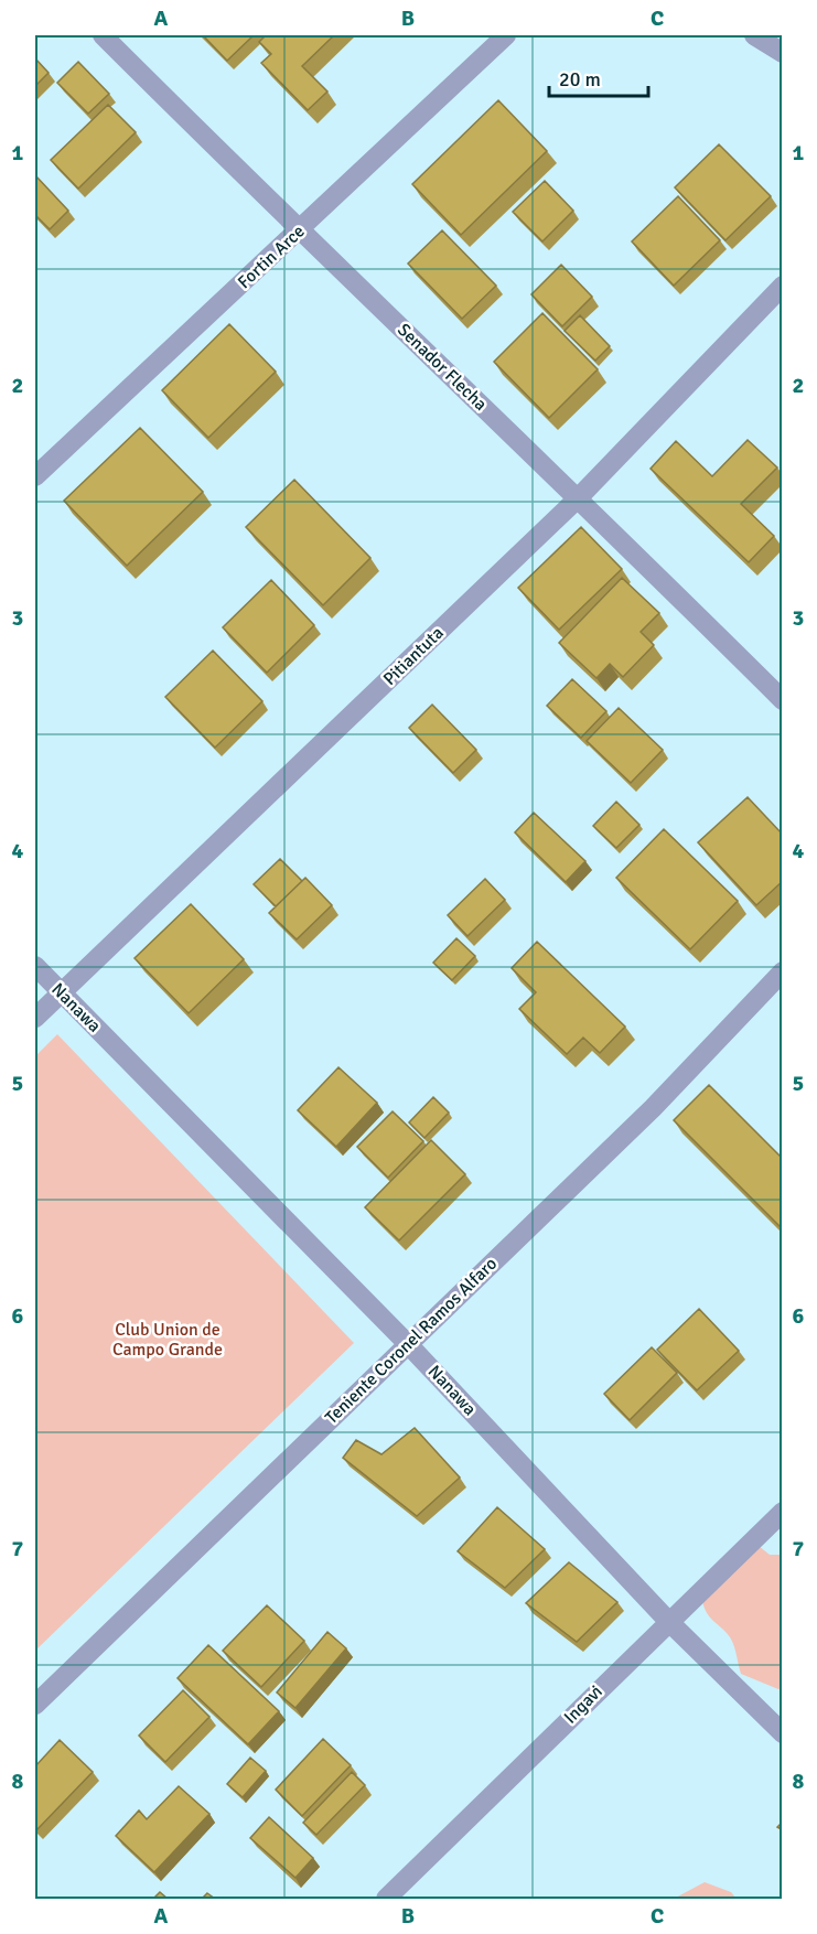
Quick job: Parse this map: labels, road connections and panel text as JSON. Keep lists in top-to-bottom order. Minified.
{"streets":{"street":["Fortin Arce","Senador Flecha","Pitiantuta","Nanawa","Teniente Coronel Ramos Alfaro","Ingavi"]},"crossings":[["Fortin Arce","Senador Flecha"],["Senador Flecha","Pitiantuta"],["Pitiantuta","Nanawa"],["Nanawa","Teniente Coronel Ramos Alfaro"],["Nanawa","Ingavi"]],"parks":["Club Union de Campo Grande"],"scale_bar":"20 m","grid":{"columns":["A","B","C"],"rows":["1","2","3","4","5","6","7","8"]}}
